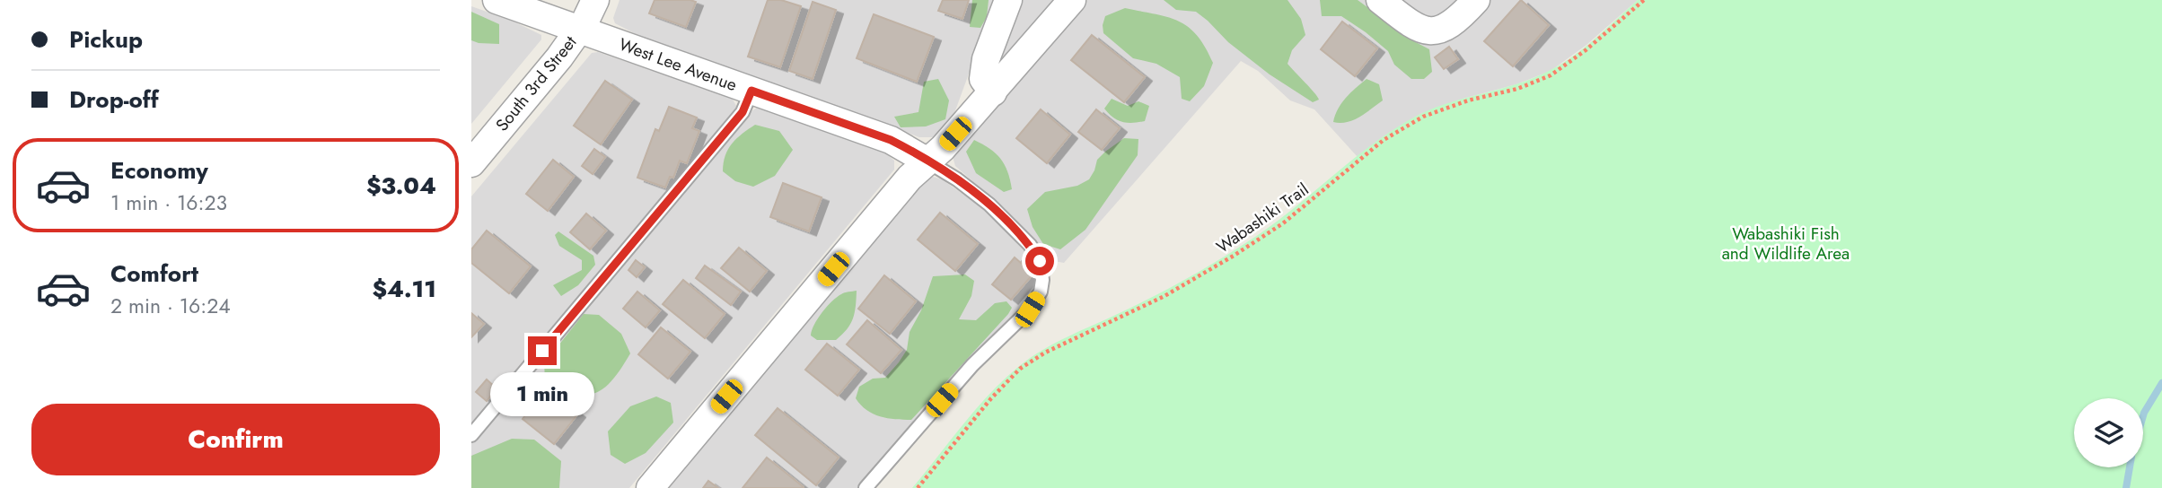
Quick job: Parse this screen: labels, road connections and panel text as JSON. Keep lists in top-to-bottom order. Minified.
{"streets":{"street":["West Lee Avenue","South 3rd Street"],"path":["Wabashiki Trail"]},"crossings":[["West Lee Avenue","South 3rd Street"]],"parks":["Wabashiki Fish and Wildlife Area"],"page":{"banner":["Pickup","Drop-off"],"list":[{"name":"Economy","note":"1 min · 16:23","value":"$3.04"},{"name":"Comfort","note":"2 min · 16:24","value":"$4.11"}],"bubble":"1 min","buttons":"Confirm"}}
